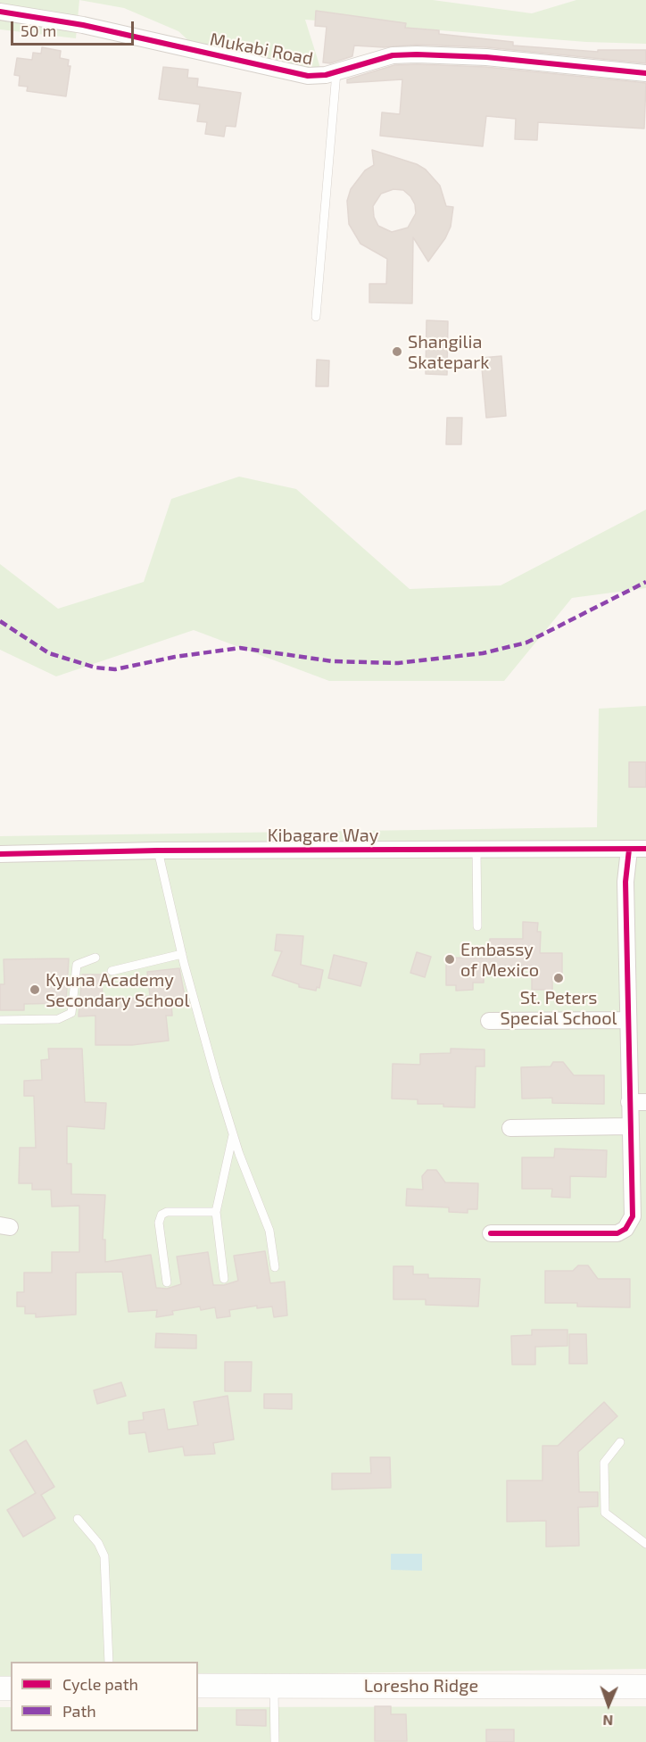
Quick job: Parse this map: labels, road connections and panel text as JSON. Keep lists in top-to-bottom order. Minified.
{"streets":{"main road":["Loresho Ridge"],"street":["Mukabi Road","Kibagare Way"]},"places":["Shangilia Skatepark","Embassy of Mexico","St. Peters Special School","Kyuna Academy Secondary School"],"legend":["Cycle path","Path"],"scale_bar":"50 m","north":"bottom"}
